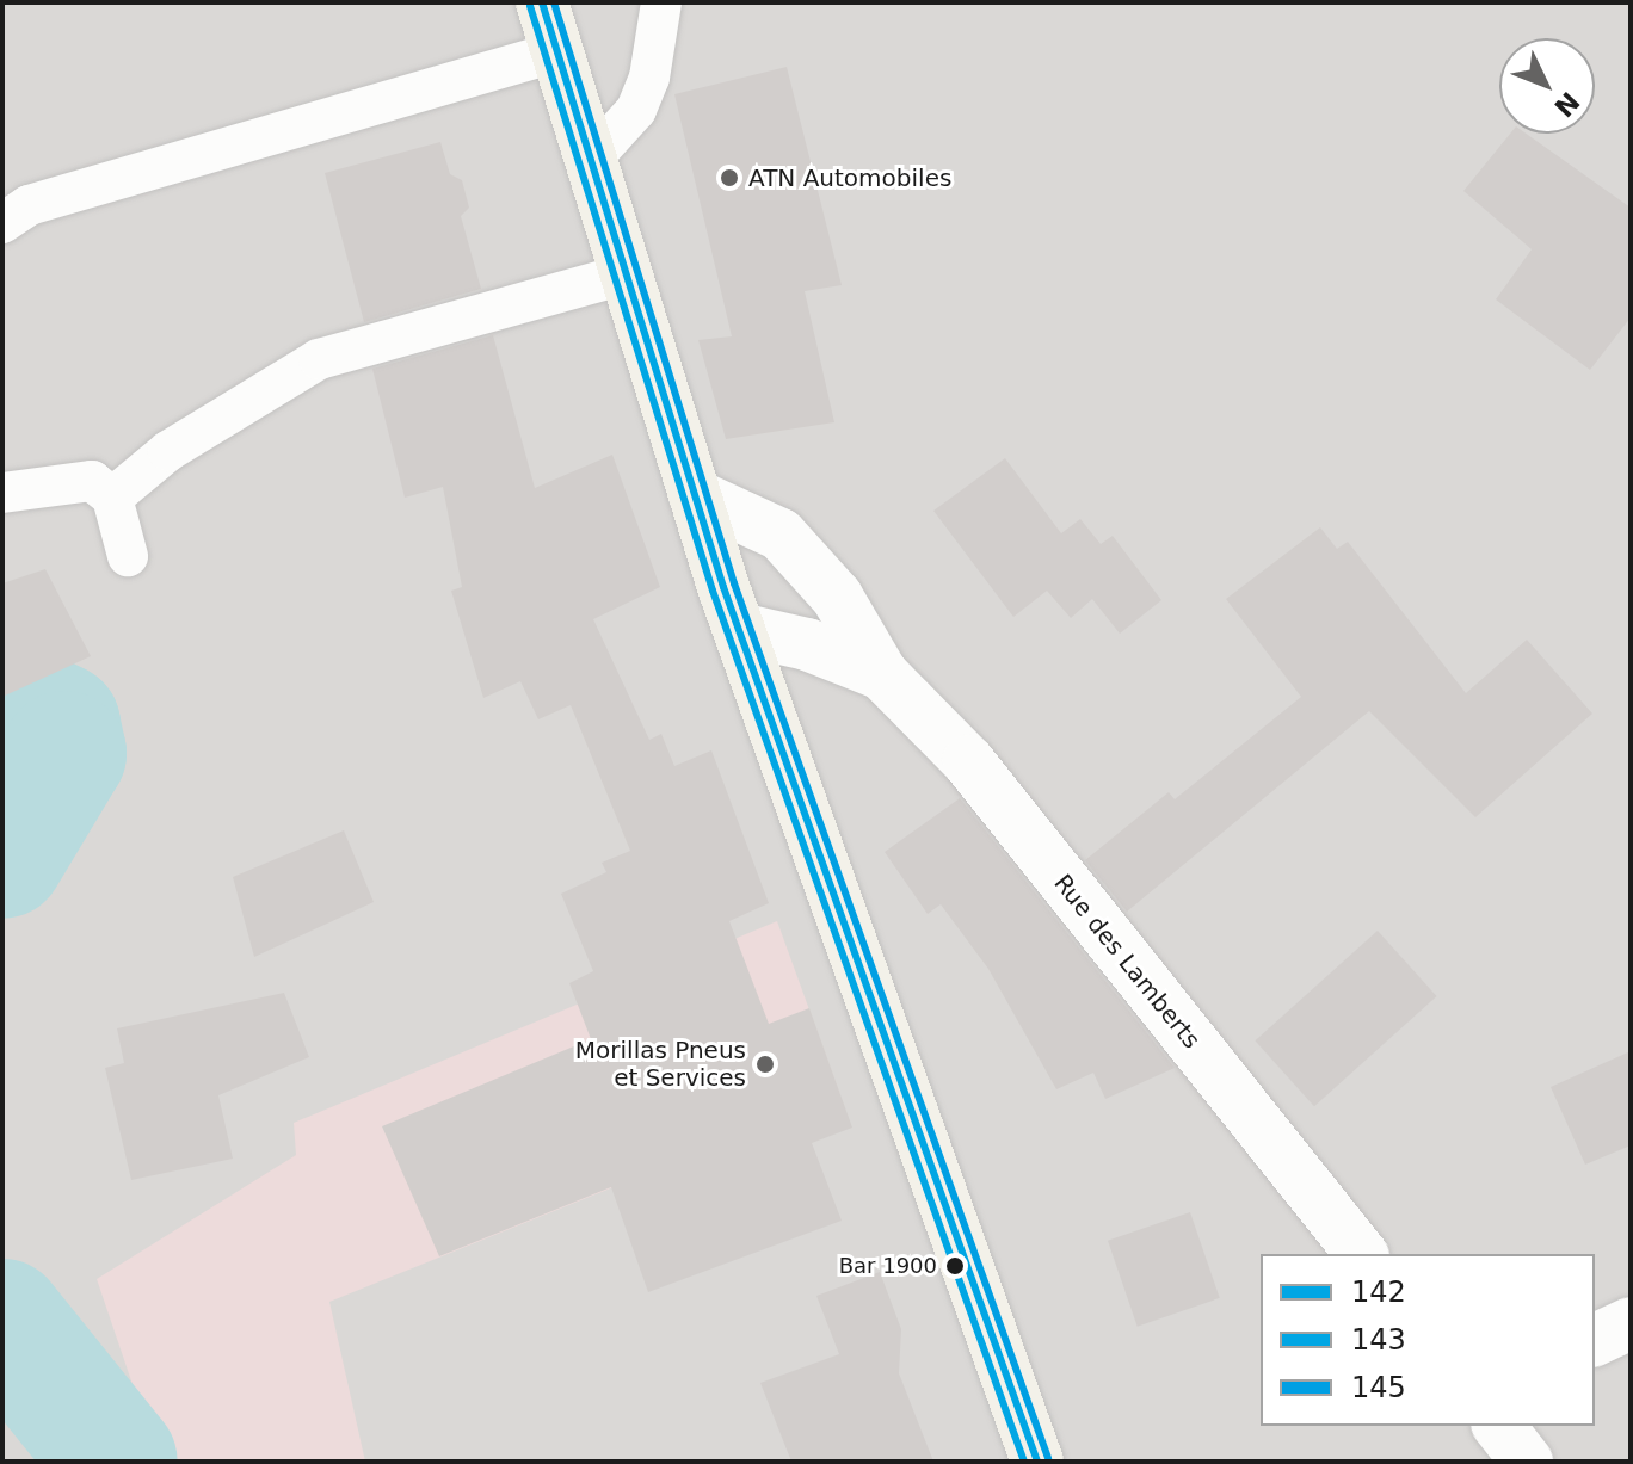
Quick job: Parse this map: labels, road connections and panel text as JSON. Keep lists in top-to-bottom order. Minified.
{"streets":{"street":["Rue des Lamberts"]},"places":["ATN Automobiles","Morillas Pneus et Services","Bar 1900"],"lines":["transit line 142","transit line 145","transit line 143"],"legend":["142","143","145"],"north":"bottom right"}
